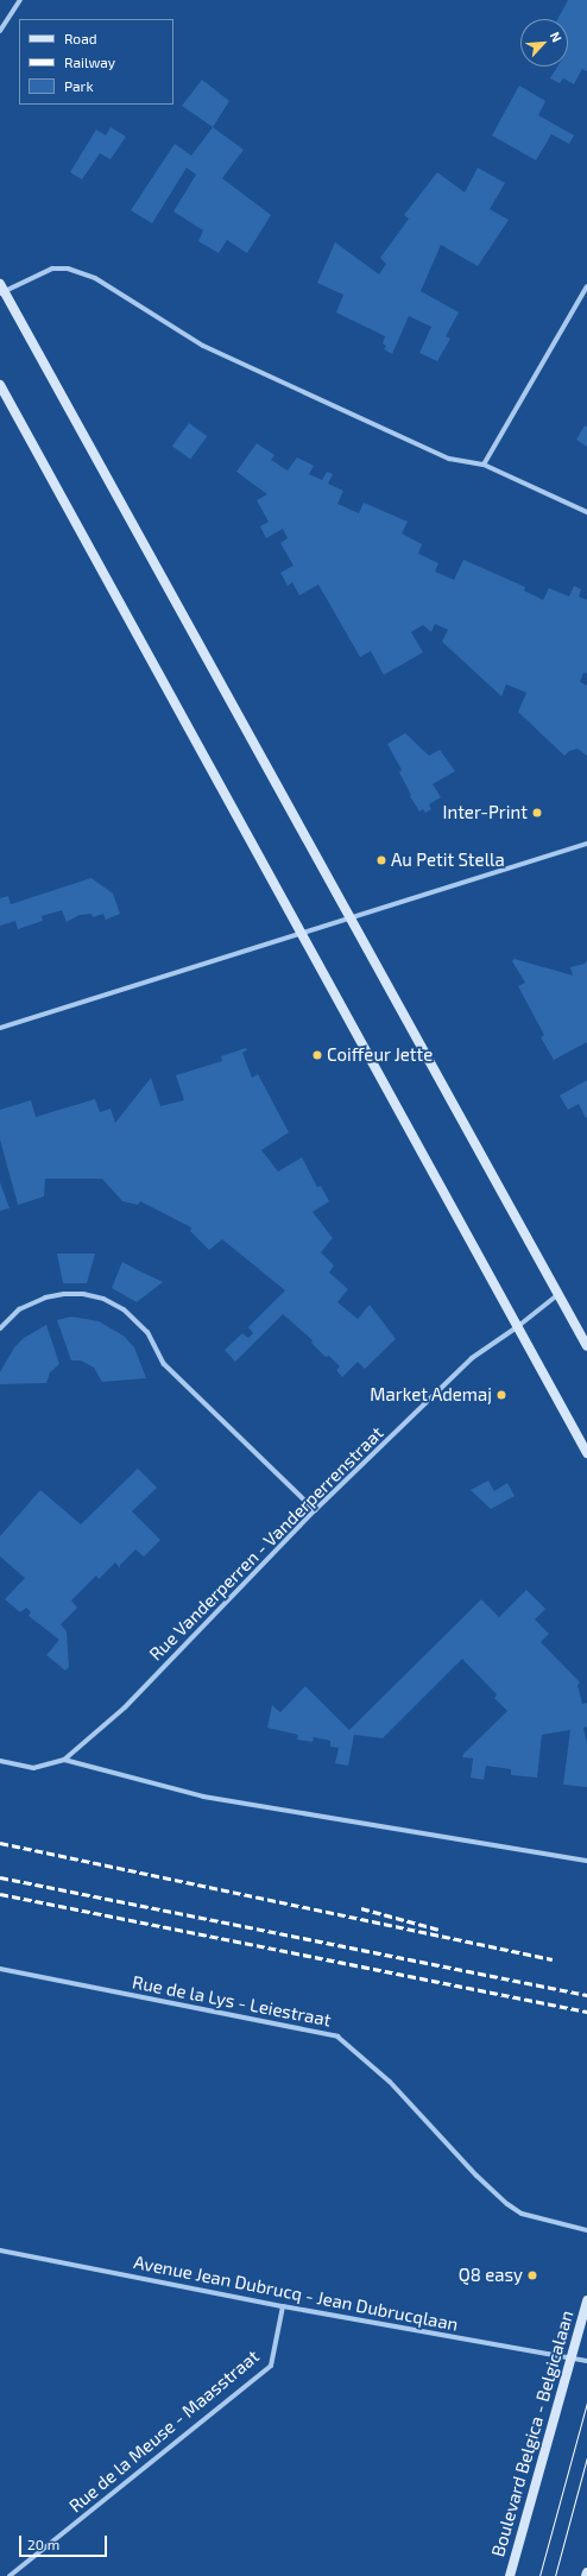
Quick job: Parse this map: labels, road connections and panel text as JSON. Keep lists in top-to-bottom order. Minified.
{"streets":{"street":["Rue Vanderperren - Vanderperrenstraat","Rue de la Lys - Leiestraat","Avenue Jean Dubrucq - Jean Dubrucqlaan","Rue de la Meuse - Maasstraat","Boulevard Belgica - Belgicalaan"]},"crossings":[["Avenue Jean Dubrucq - Jean Dubrucqlaan","Rue de la Meuse - Maasstraat"],["Avenue Jean Dubrucq - Jean Dubrucqlaan","Boulevard Belgica - Belgicalaan"]],"places":["Inter-Print","Au Petit Stella","Coiffeur Jette","Market Ademaj","Q8 easy"],"legend":["Road","Railway","Park"],"scale_bar":"20 m","north":"top right"}
